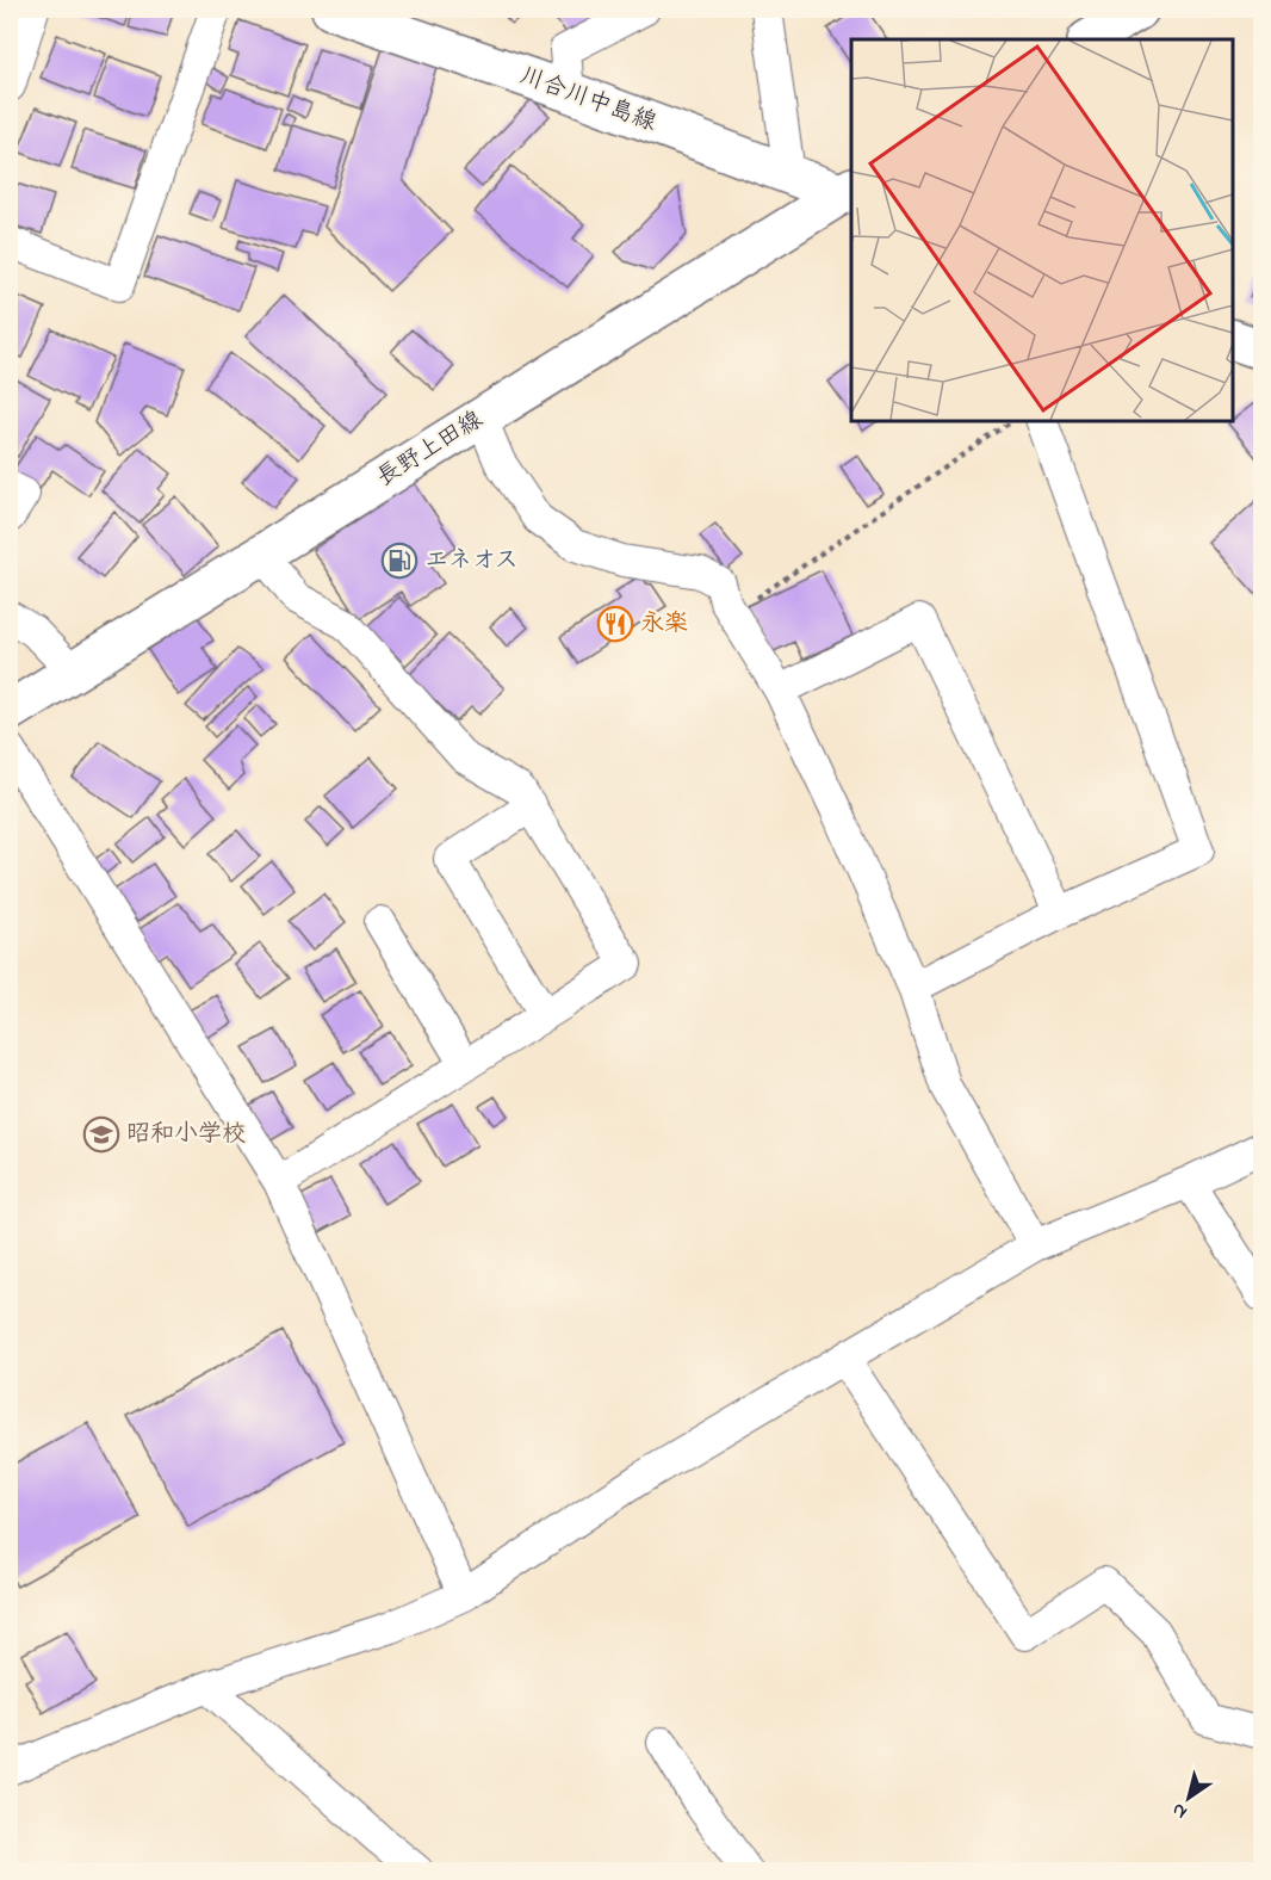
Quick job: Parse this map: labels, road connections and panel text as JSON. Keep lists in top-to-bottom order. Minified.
{"streets":{"main road":["川合川中島線","長野上田線"]},"crossings":[["川合川中島線","長野上田線"]],"places":{"fuel station":["エネオス"],"restaurant":["永楽"],"school or university":["昭和小学校"]},"north":"bottom left"}
